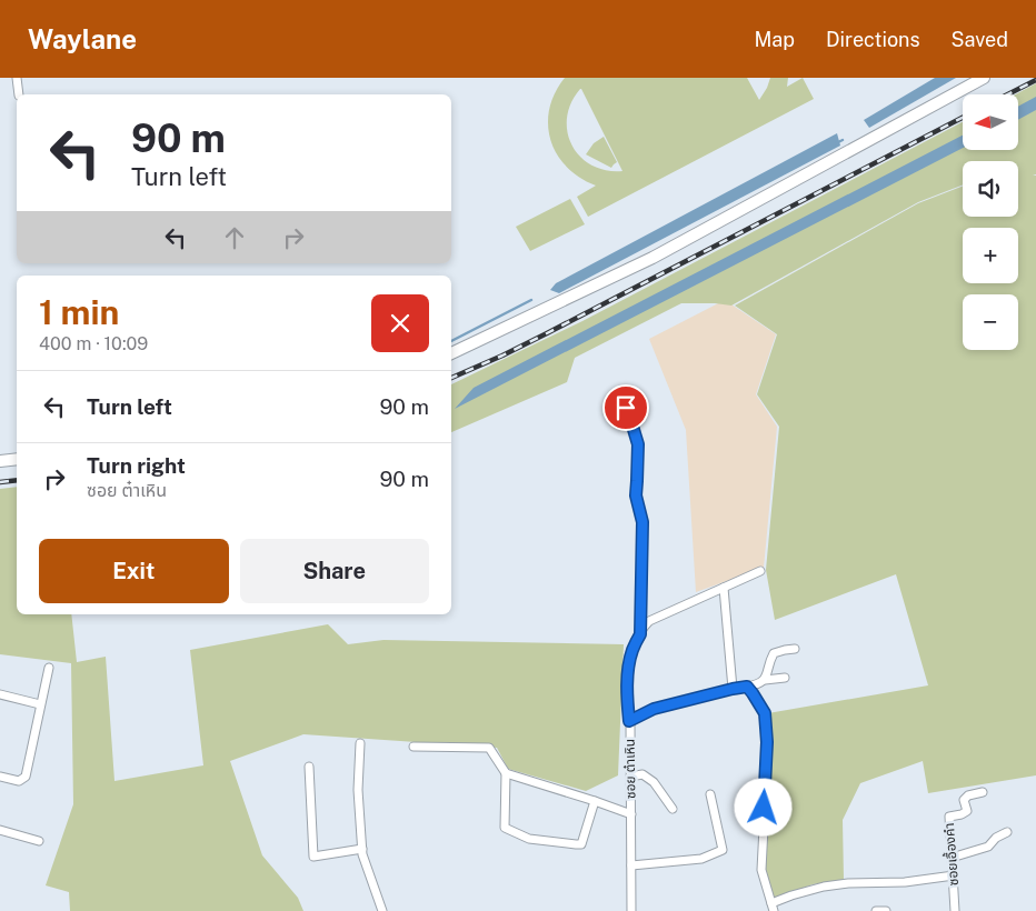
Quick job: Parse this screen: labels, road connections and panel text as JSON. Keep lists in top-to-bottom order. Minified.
{"streets":{"street":["ซอย ต๋าเหิน","ซอยเอื้องคำ"]},"north":"left","page":{"header":"Waylane","nav":["Map","Directions","Saved"],"map_buttons":["+","−"],"turn":["90 m","Turn left"],"heading":["1 min","400 m · 10:09"],"list":[{"name":"Turn left","value":"90 m"},{"name":"Turn right","note":"ซอย ต๋าเหิน","value":"90 m"}],"buttons":["Exit","Share"]}}
